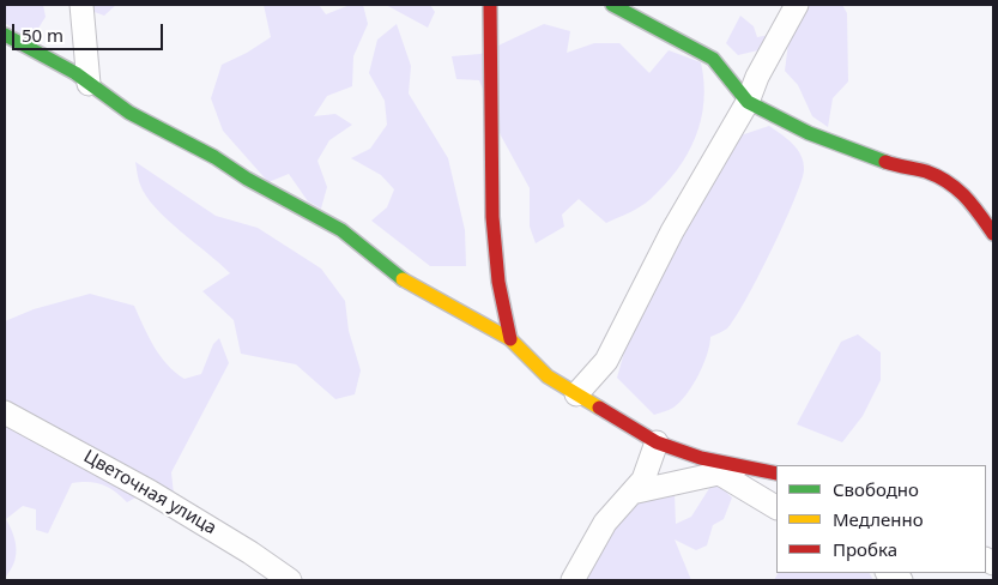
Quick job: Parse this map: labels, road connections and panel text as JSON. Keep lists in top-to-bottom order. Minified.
{"streets":{"street":["Цветочная улица"]},"legend":["Свободно","Медленно","Пробка"],"scale_bar":"50 m"}
